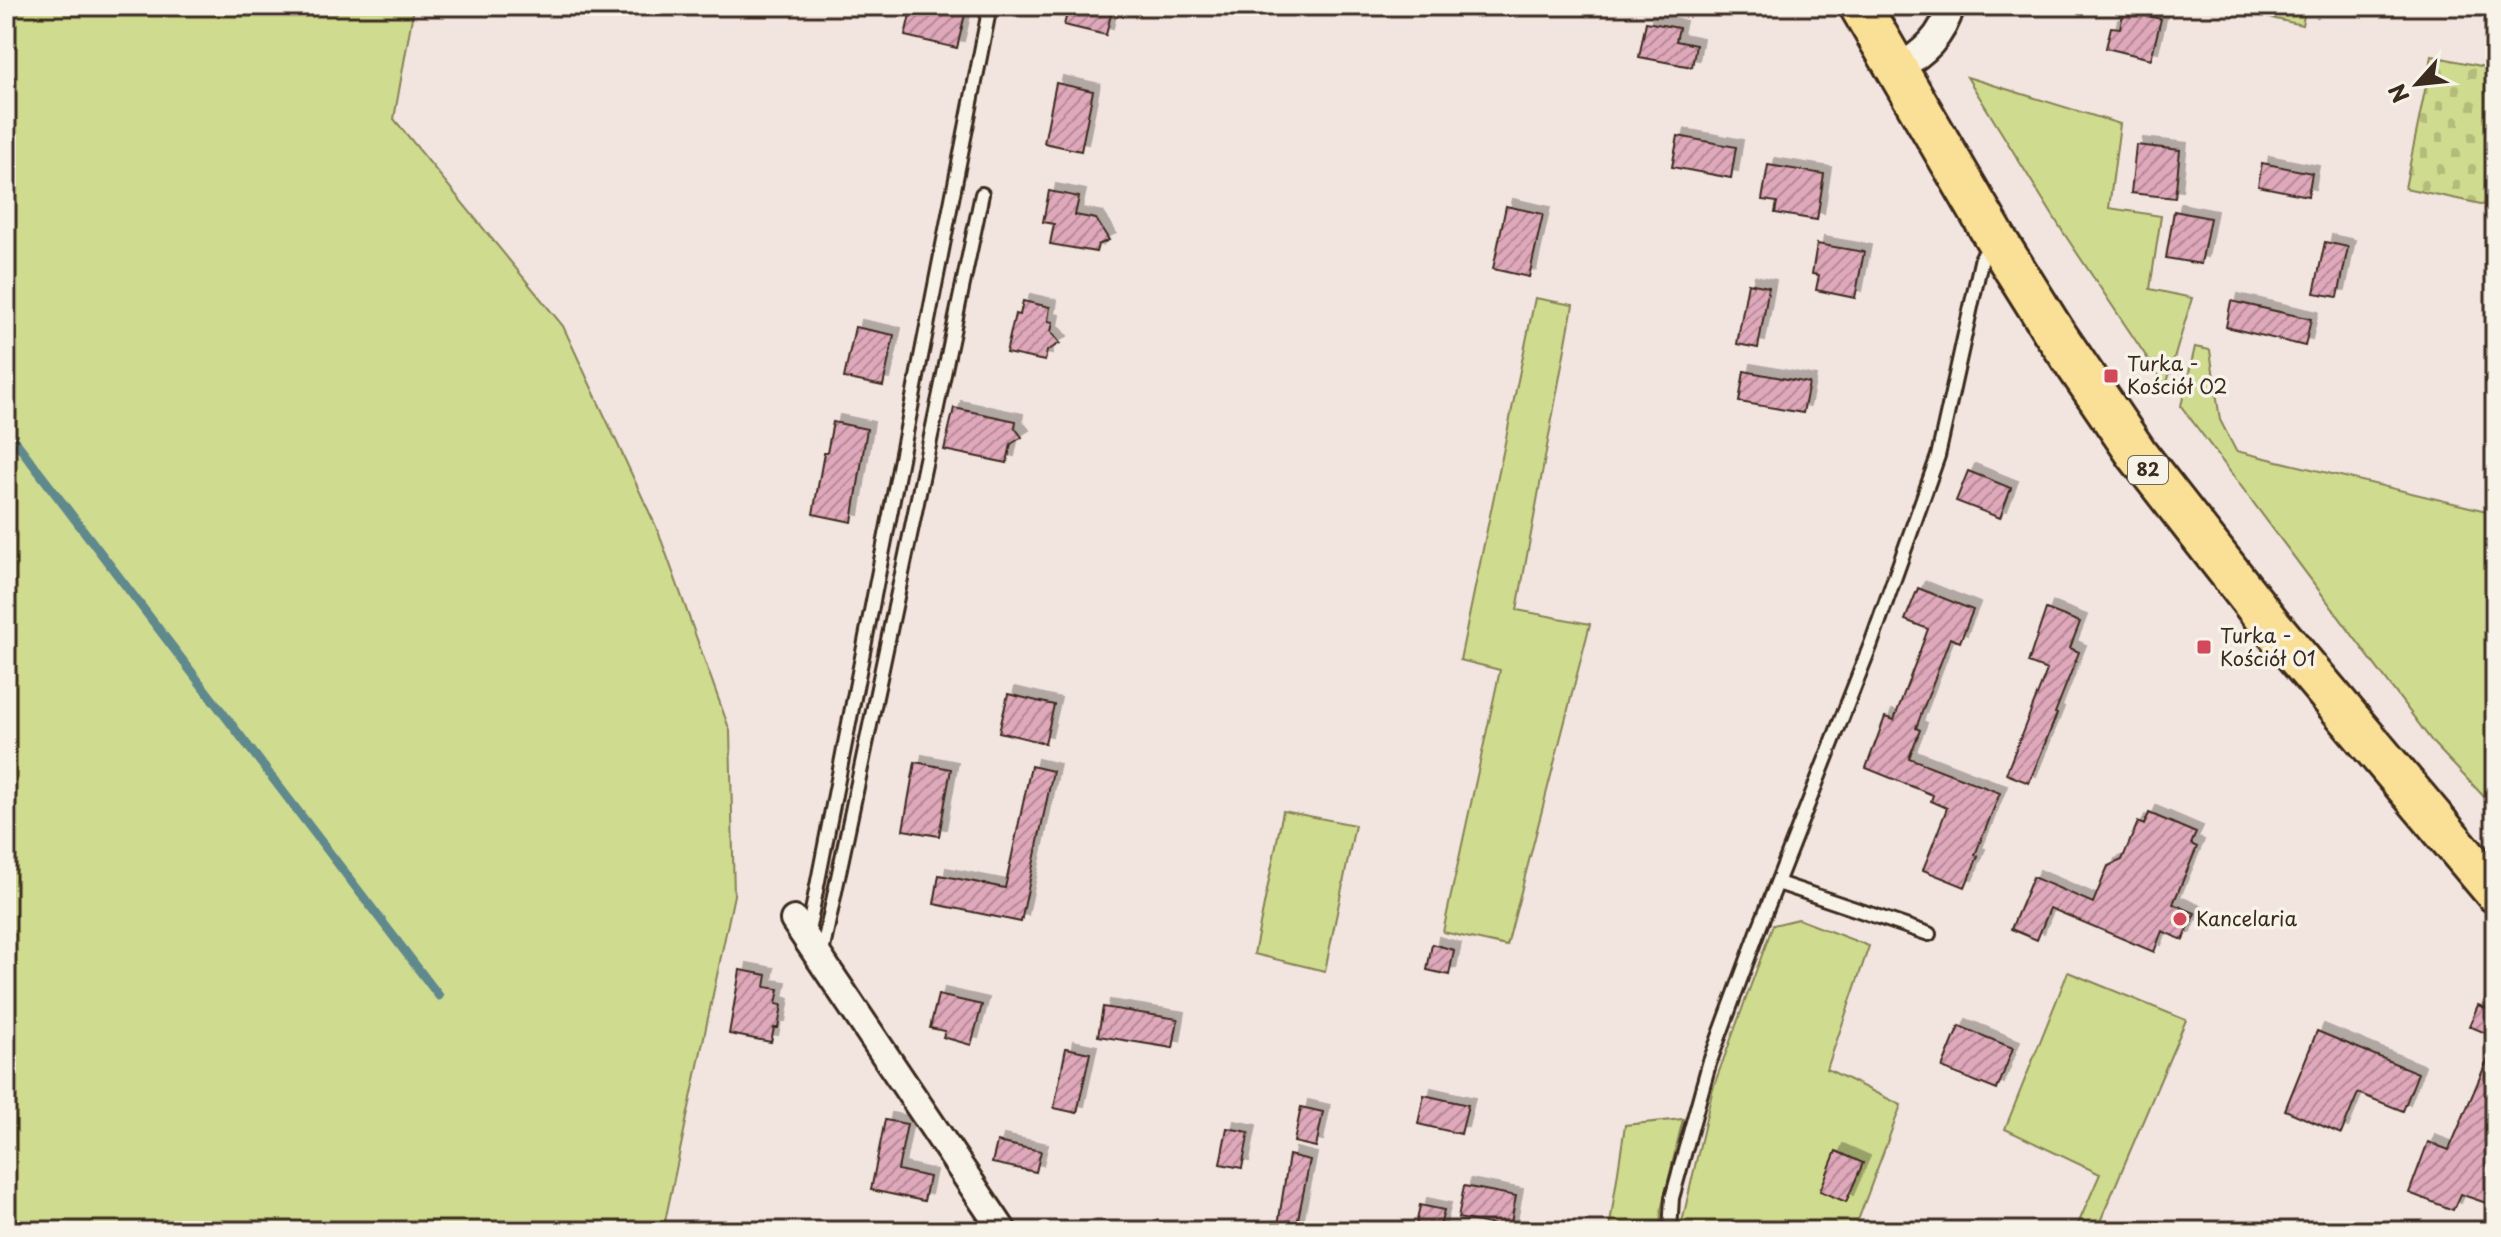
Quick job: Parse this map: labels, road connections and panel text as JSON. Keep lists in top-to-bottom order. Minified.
{"streets":{"main road":["82"]},"places":{"transit":["Turka - Kościół 02","Turka - Kościół 01"],"other":["Kancelaria"]},"north":"bottom left"}
